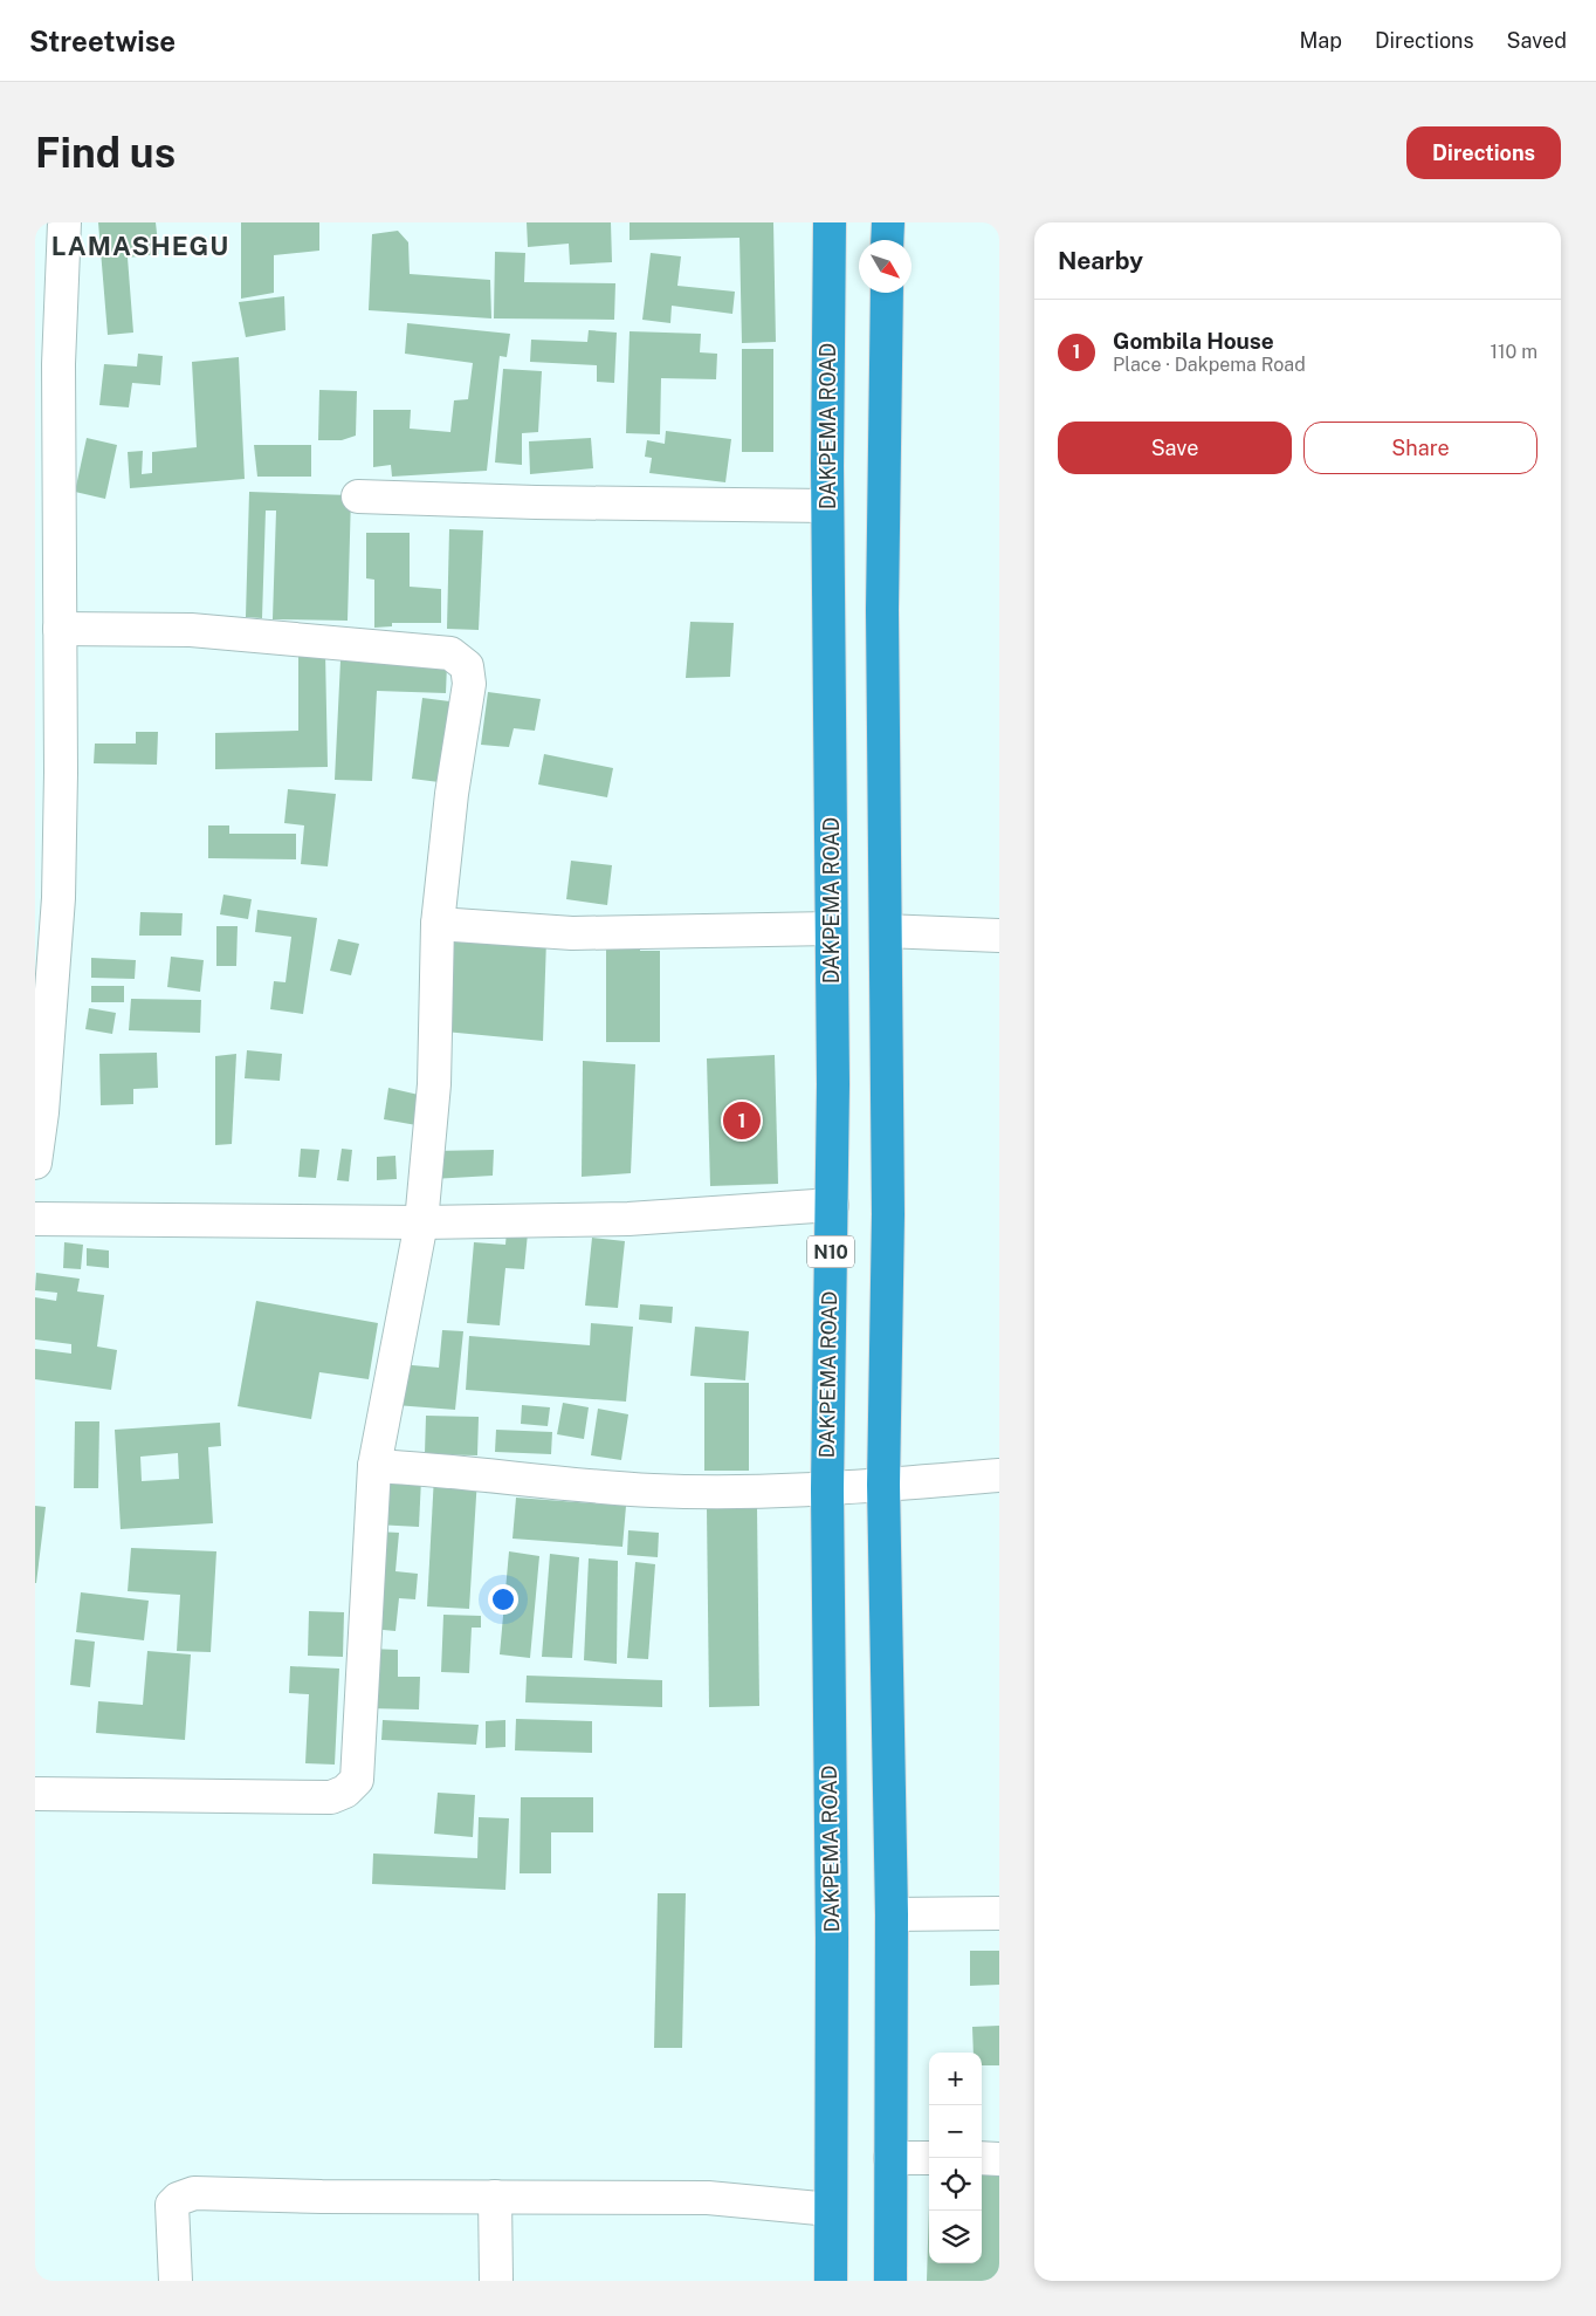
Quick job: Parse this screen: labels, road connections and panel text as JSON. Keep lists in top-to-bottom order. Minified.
{"streets":{"highway":["DAKPEMA ROAD","N10"]},"districts":["LAMASHEGU"],"north":"bottom right","page":{"header":"Streetwise","nav":["Map","Directions","Saved"],"buttons":["Directions",["Save","Share"]],"title":"Find us","heading":"Nearby","list":[{"mark":"1","name":"Gombila House","note":"Place · Dakpema Road","value":"110 m"}],"pins":"1","map_buttons":["+","−"]}}
